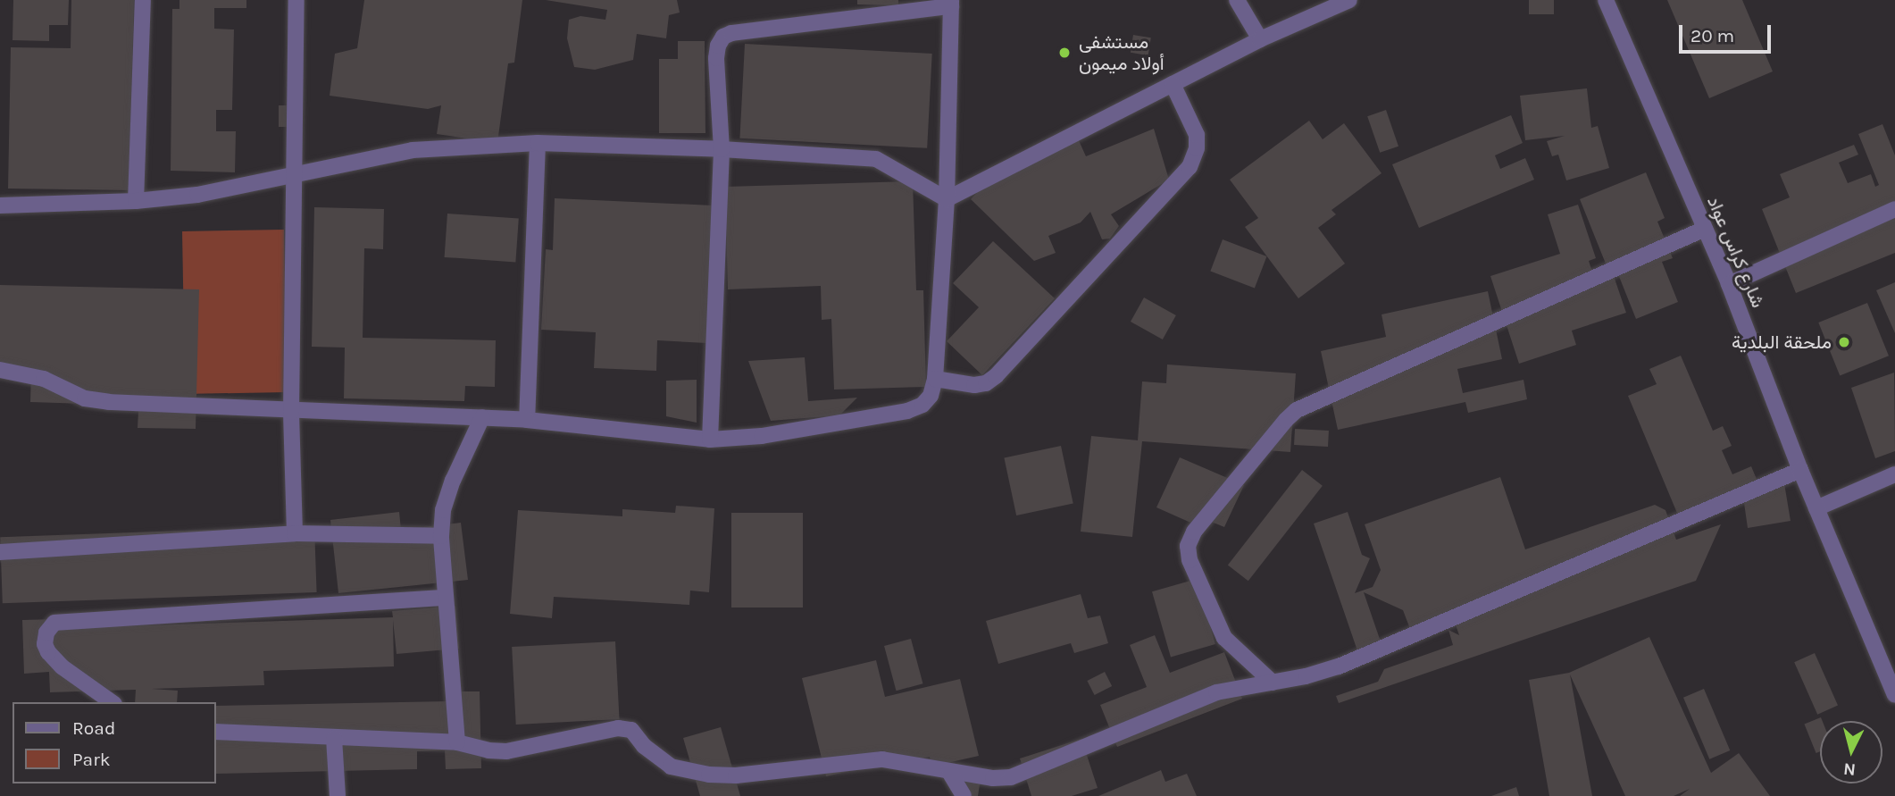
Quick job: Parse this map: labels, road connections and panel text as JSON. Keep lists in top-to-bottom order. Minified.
{"streets":{"street":["شارع كراس عواد"]},"places":["مستشفى أولاد ميمون","ملحقة البلدية"],"legend":["Road","Park"],"scale_bar":"20 m","north":"bottom"}
